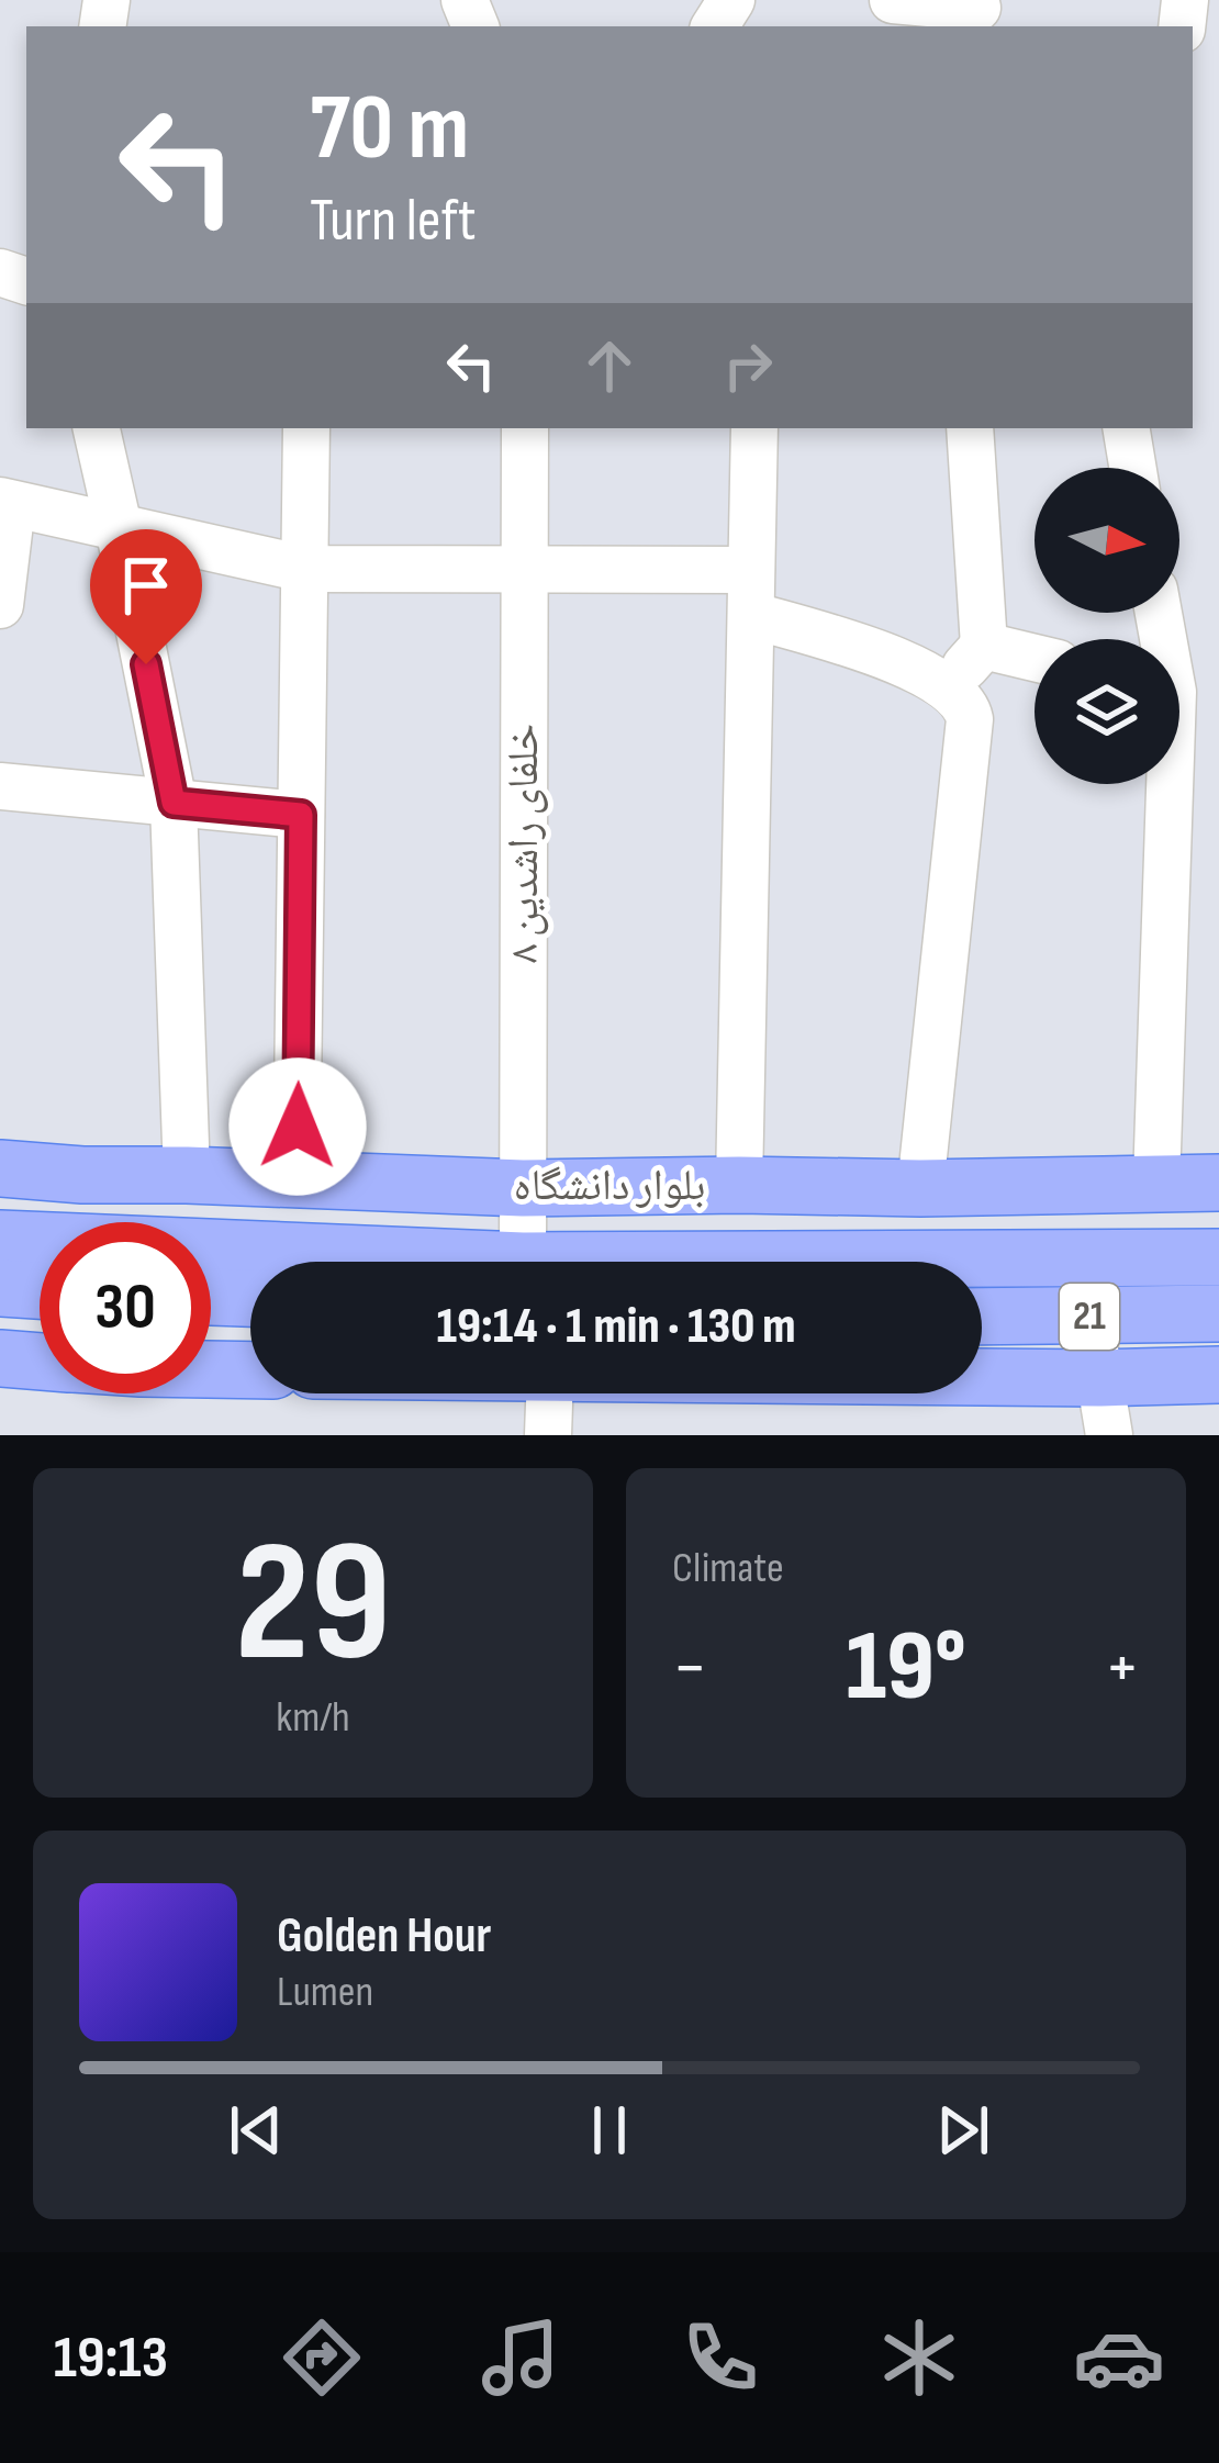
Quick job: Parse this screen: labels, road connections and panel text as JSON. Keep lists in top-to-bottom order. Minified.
{"streets":{"main road":["بلوار دانشگاه","21"],"street":["خلفای راشدین ۸"]},"crossings":[["خلفای راشدین ۸","بلوار دانشگاه"]],"north":"right","page":{"turn":["70 m","Turn left"],"limit":"30","trip":"19:14 · 1 min · 130 m","tile":[["29","km/h"],"Climate"],"heat":["−","19°","+"],"song":["Golden Hour","Lumen"],"tabs":"19:13"}}
